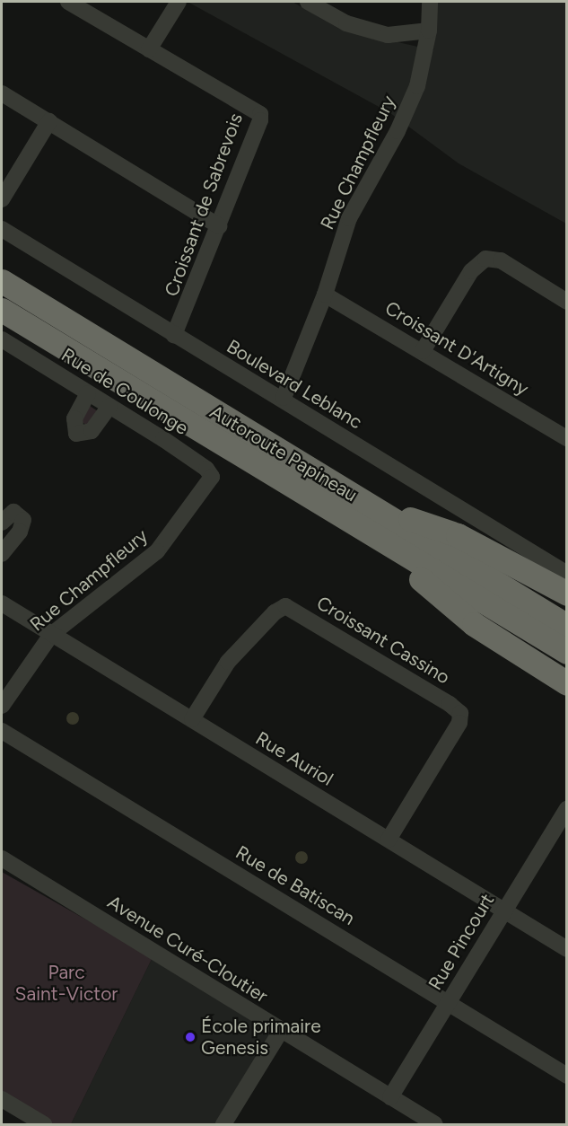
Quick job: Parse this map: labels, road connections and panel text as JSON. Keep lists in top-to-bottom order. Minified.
{"streets":{"highway":["Autoroute Papineau"],"street":["Rue Champfleury","Croissant de Sabrevois","Croissant D'Artigny","Boulevard Leblanc","Rue de Coulonge","Croissant Cassino","Rue Auriol","Rue de Batiscan","Rue Pincourt","Avenue Curé-Cloutier"]},"crossings":[["Rue Champfleury","Croissant D'Artigny"],["Rue Champfleury","Boulevard Leblanc"],["Rue Champfleury","Rue de Coulonge"],["Rue Champfleury","Rue Auriol"],["Croissant de Sabrevois","Boulevard Leblanc"],["Croissant Cassino","Rue Auriol"],["Rue Auriol","Rue Pincourt"],["Rue de Batiscan","Rue Pincourt"],["Rue Pincourt","Avenue Curé-Cloutier"]],"parks":["Parc Saint-Victor"],"places":["École primaire Genesis"]}
